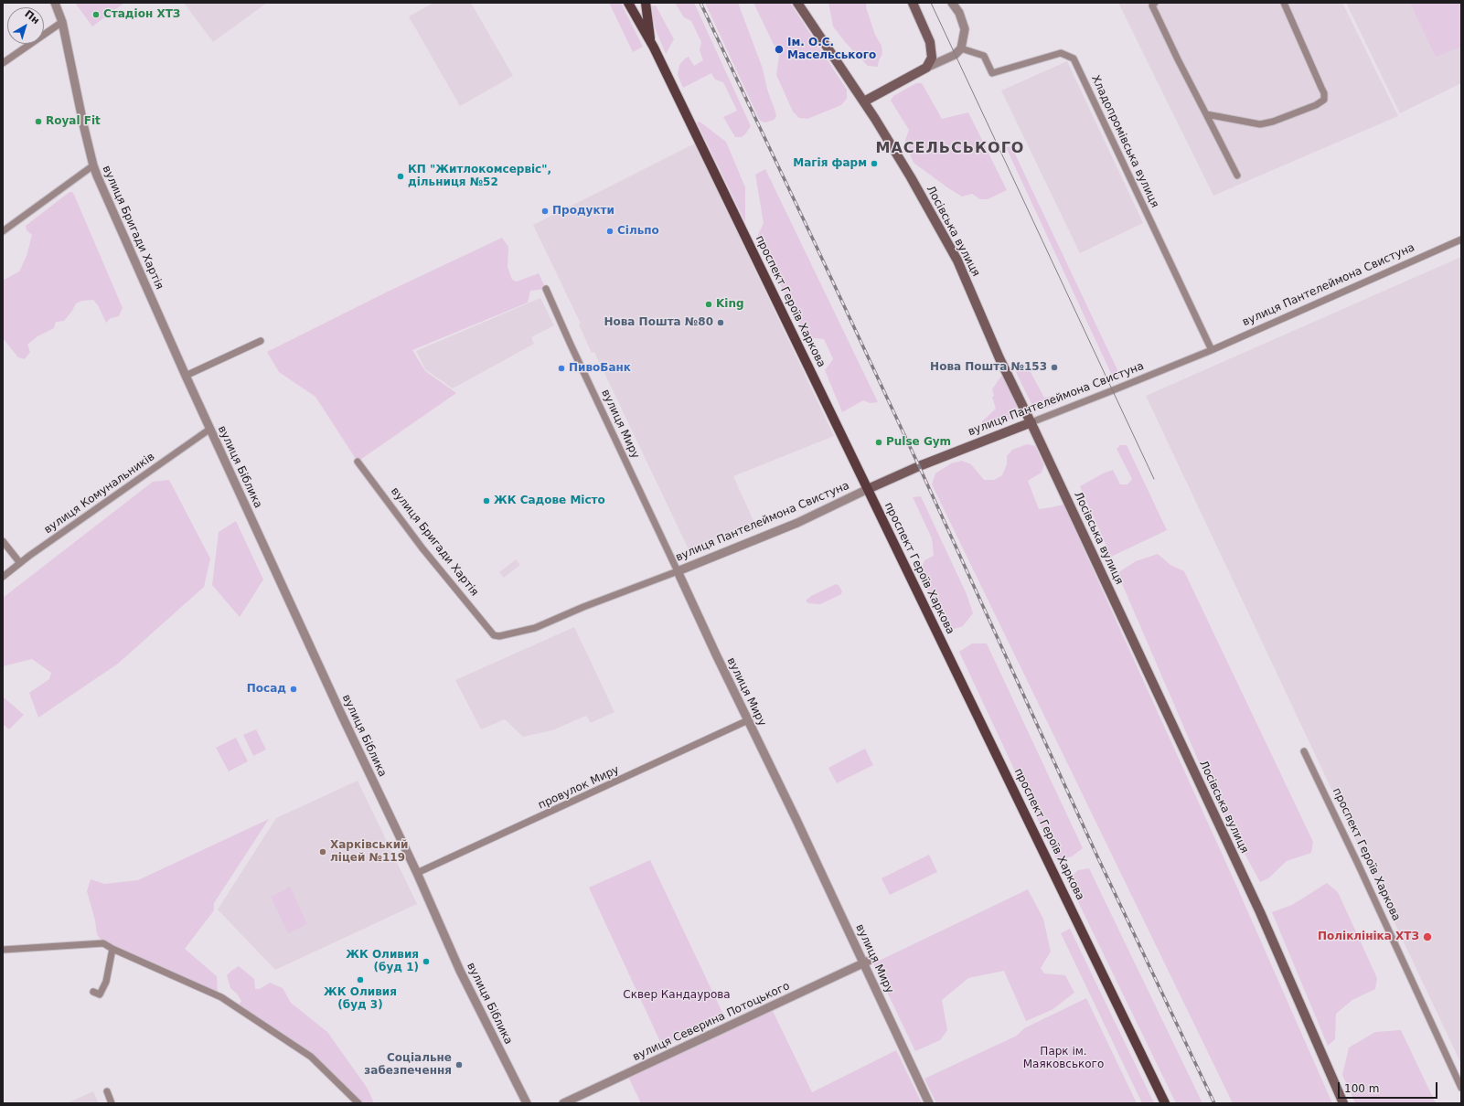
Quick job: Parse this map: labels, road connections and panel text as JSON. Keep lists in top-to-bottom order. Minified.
{"streets":{"main road":["Лосівська вулиця","вулиця Пантелеймона Свистуна","проспект Героїв Харкова"],"street":["Хладопромівська вулиця","вулиця Бригади Хартія","вулиця Миру","вулиця Біблика","вулиця Комунальників","провулок Миру","вулиця Северина Потоцького"]},"crossings":[["Хладопромівська вулиця","вулиця Пантелеймона Свистуна"],["вулиця Бригади Хартія","вулиця Пантелеймона Свистуна"],["вулиця Бригади Хартія","вулиця Біблика"],["Лосівська вулиця","вулиця Пантелеймона Свистуна"],["вулиця Пантелеймона Свистуна","проспект Героїв Харкова"],["вулиця Пантелеймона Свистуна","вулиця Миру"],["вулиця Миру","провулок Миру"],["вулиця Миру","вулиця Северина Потоцького"],["вулиця Біблика","вулиця Комунальників"],["вулиця Біблика","провулок Миру"]],"districts":["МАСЕЛЬСЬКОГО"],"parks":["Сквер Кандаурова","Парк ім. Маяковського"],"places":["Стадіон ХТЗ","Ім. О.С. Масельського","Royal Fit","Магія фарм","КП \"Житлокомсервіс\", дільниця №52","Продукти","Сільпо","King","Нова Пошта №80","Нова Пошта №153","ПивоБанк","Pulse Gym","ЖК Садове Місто","Посад","Харківський ліцей №119","Поліклініка ХТЗ","ЖК Оливия (буд 1)","ЖК Оливия (буд 3)","Соціальне забезпечення"],"scale_bar":"100 m","north":"top right"}
